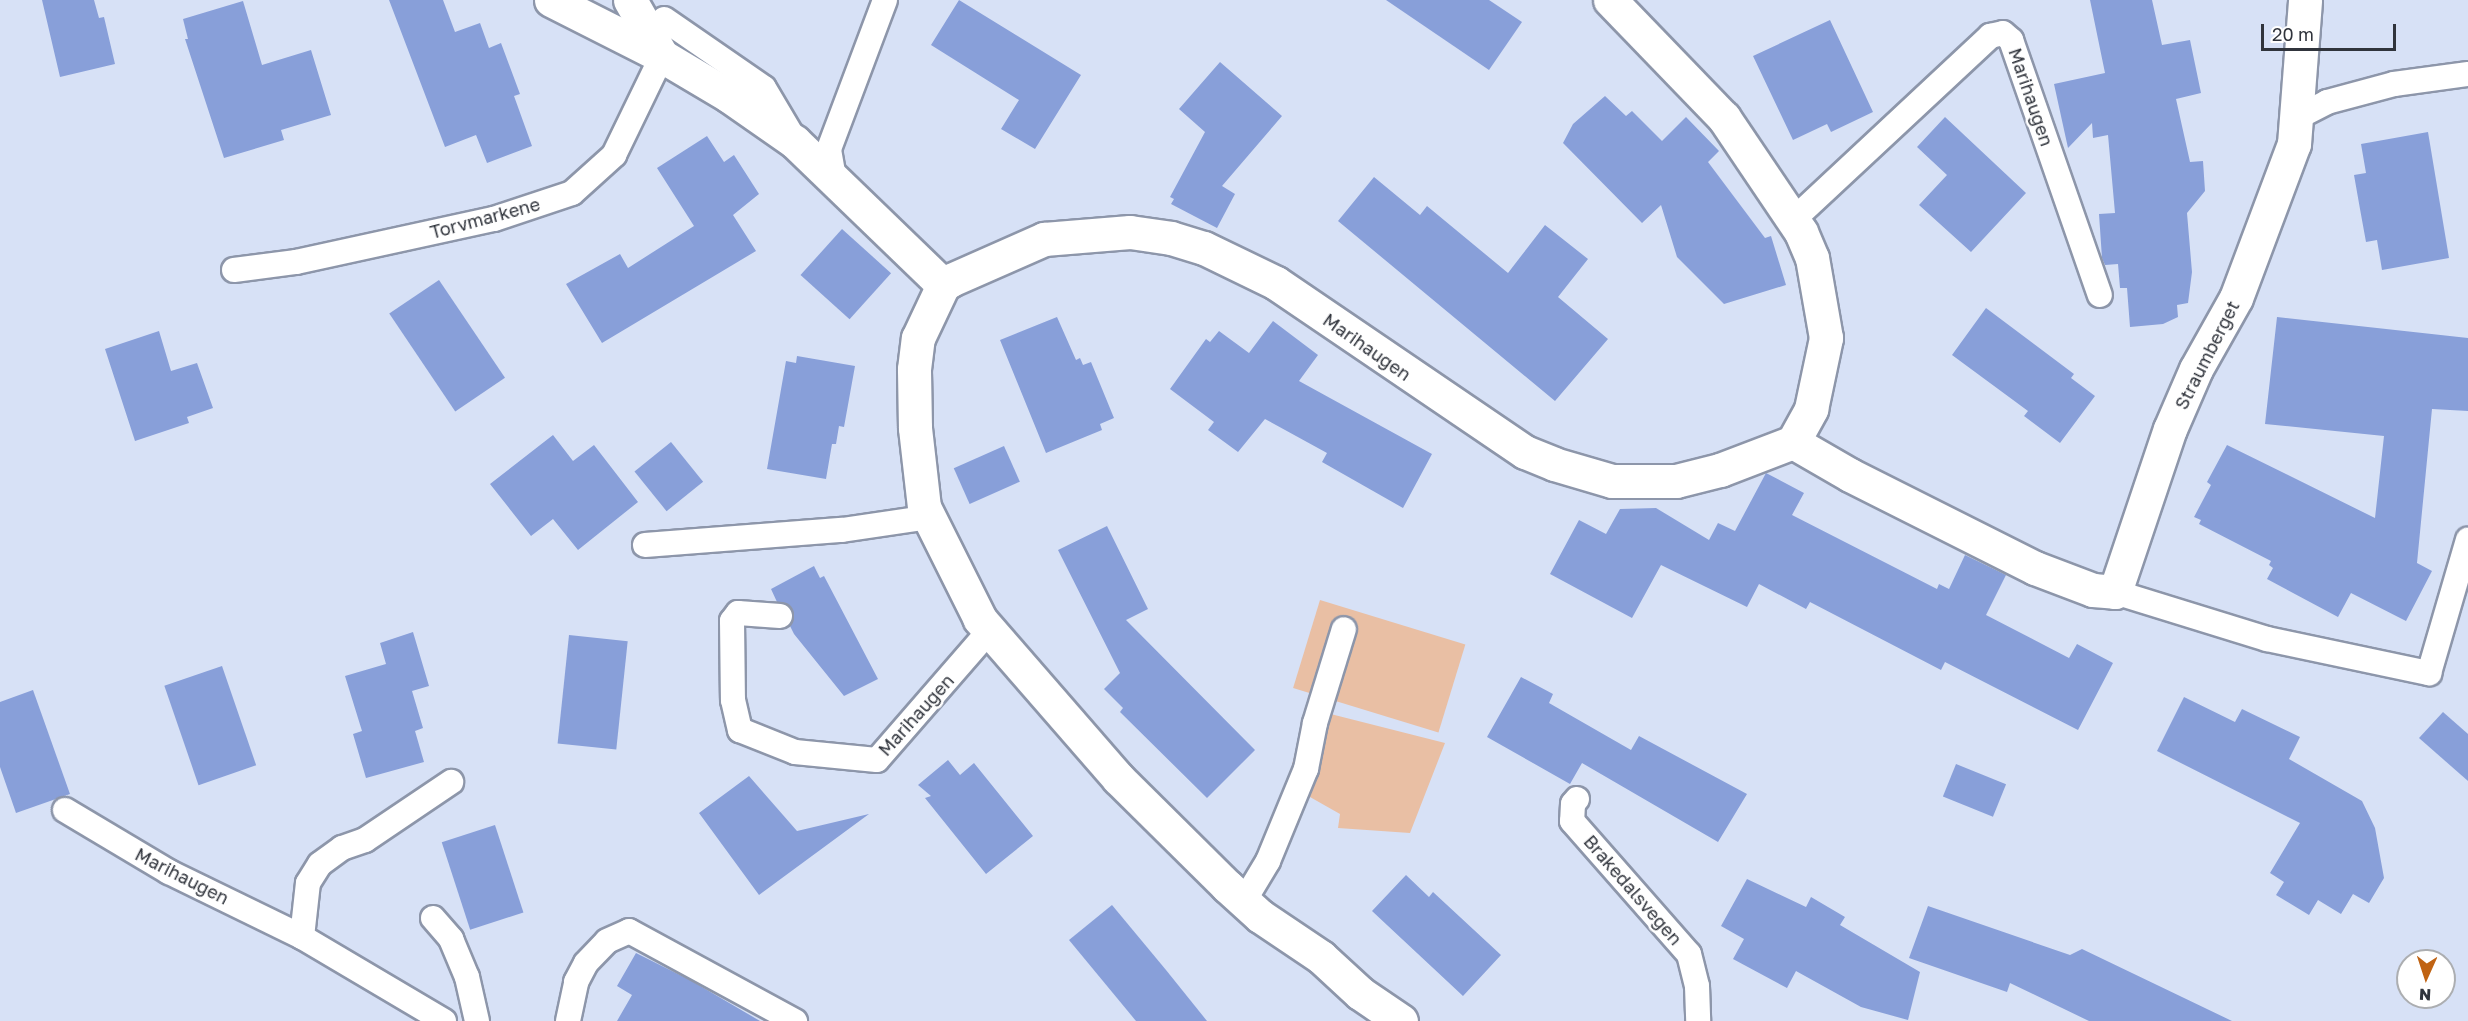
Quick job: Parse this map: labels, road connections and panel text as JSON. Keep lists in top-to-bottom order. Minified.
{"streets":{"street":["Marihaugen","Straumberget"],"lane":["Torvmarkene","Brakedalsvegen"]},"scale_bar":"20 m","north":"bottom"}
